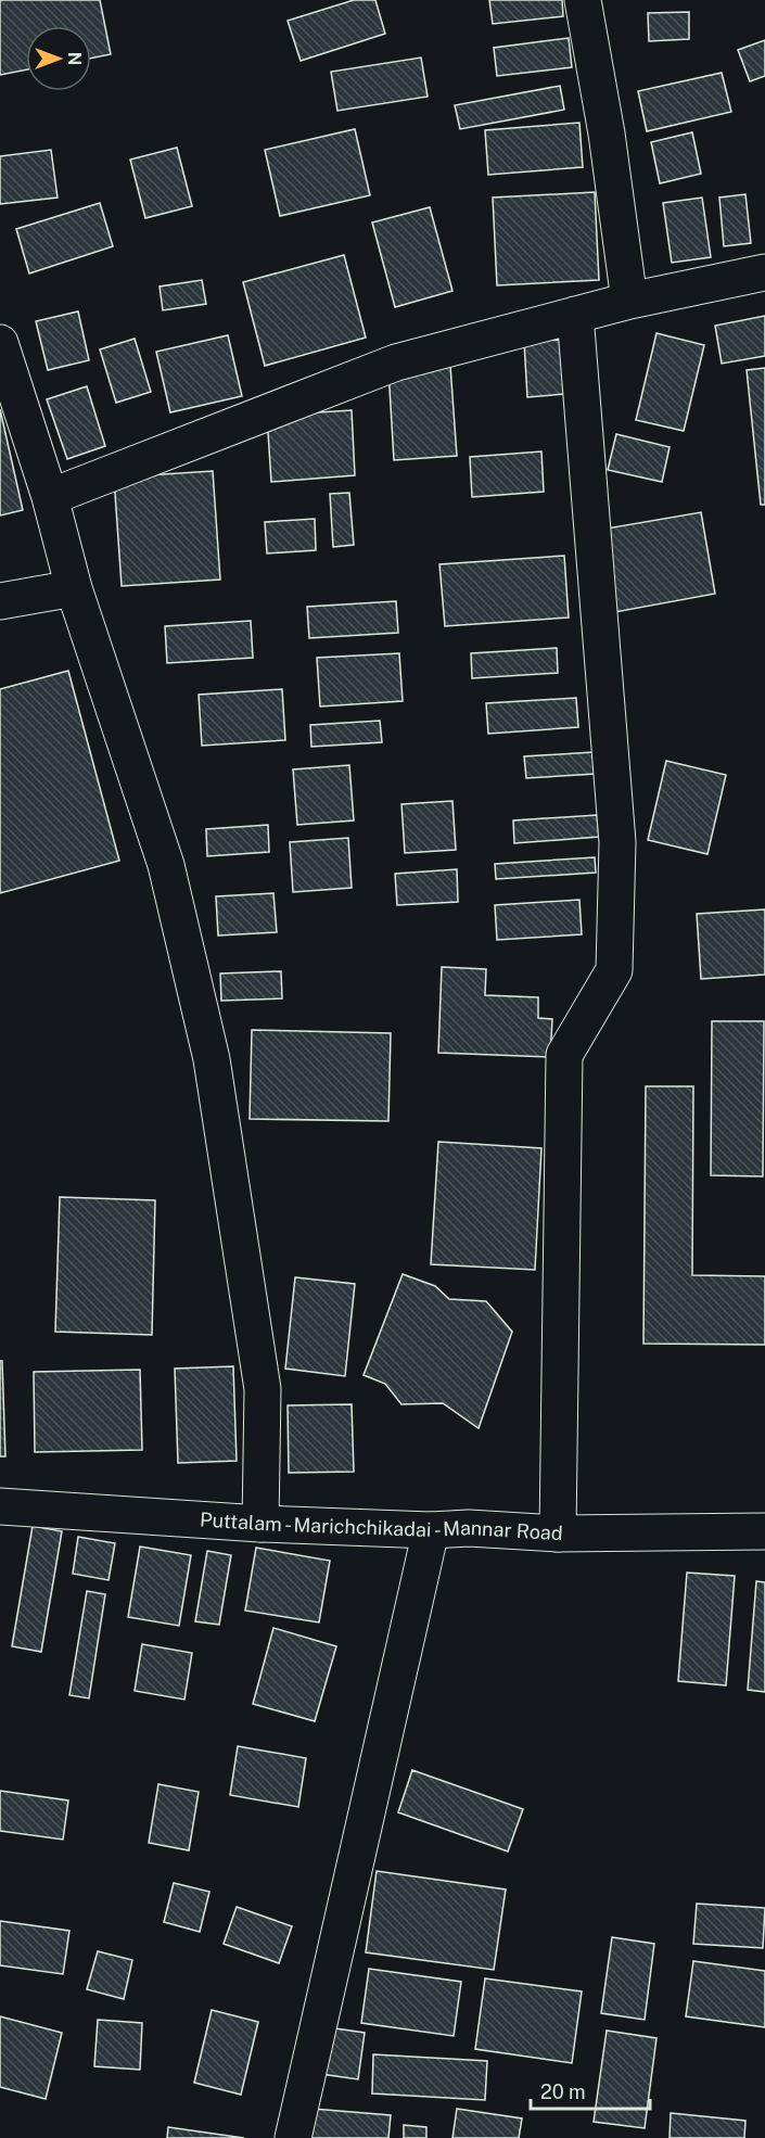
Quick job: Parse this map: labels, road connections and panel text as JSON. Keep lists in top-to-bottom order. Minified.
{"streets":{"street":["Puttalam - Marichchikadai - Mannar Road"]},"scale_bar":"20 m","north":"right"}
